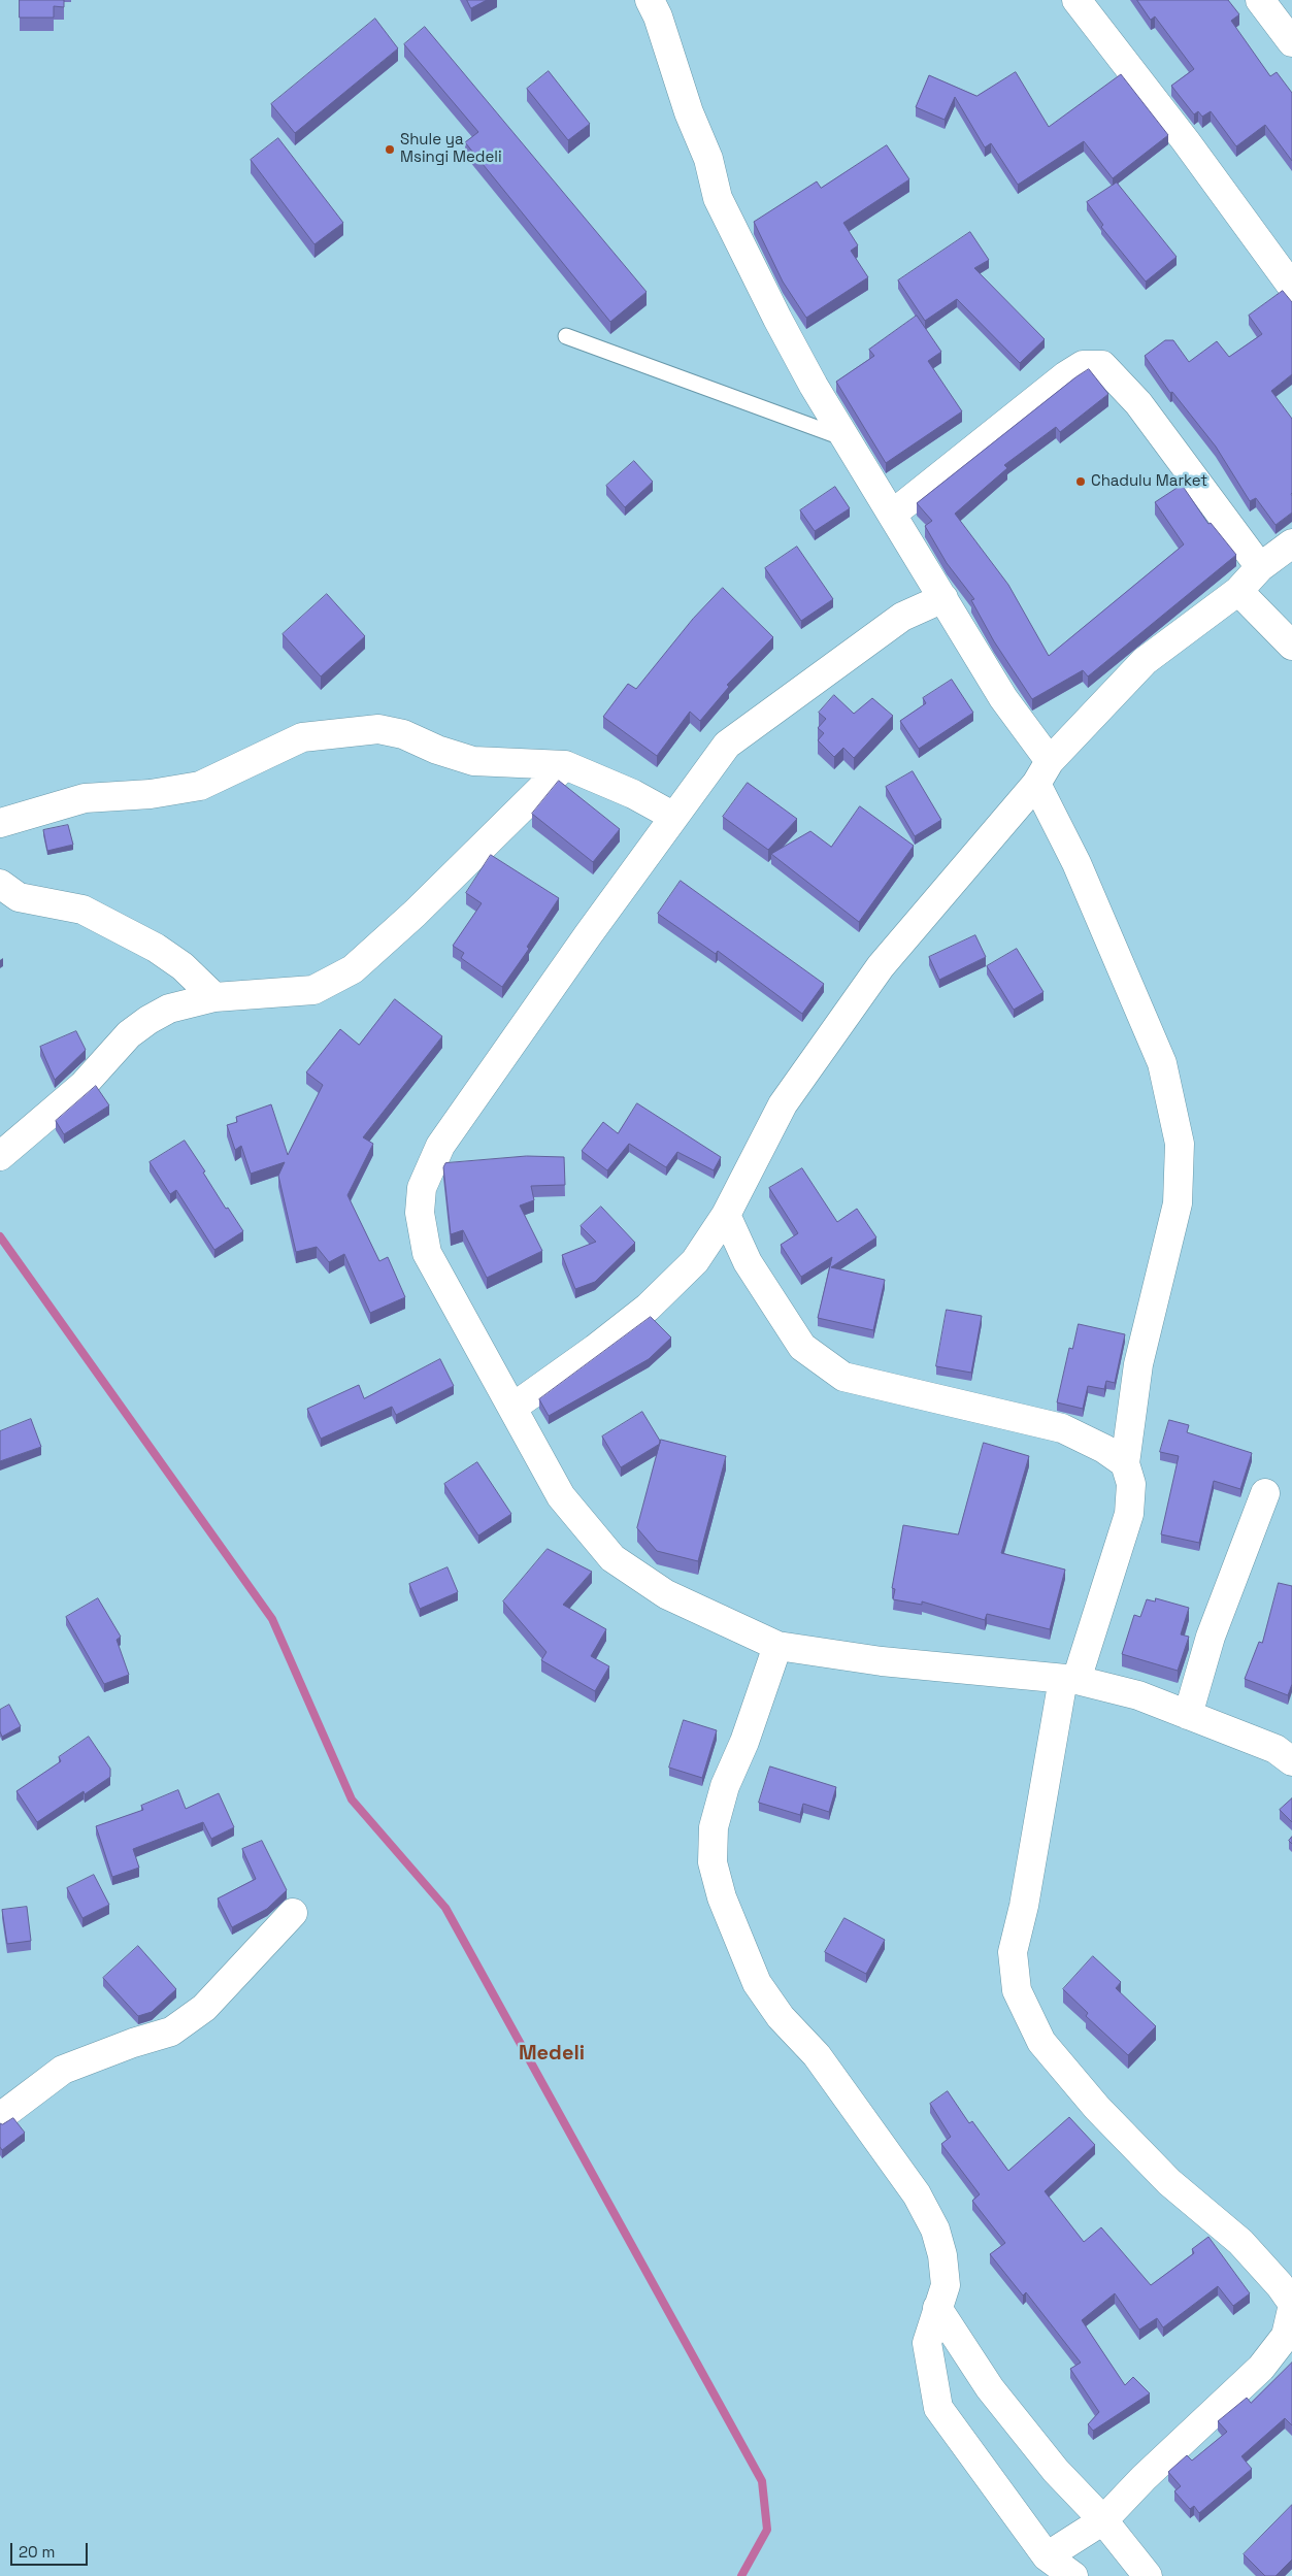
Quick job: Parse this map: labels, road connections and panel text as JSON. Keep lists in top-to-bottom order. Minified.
{"districts":["Medeli"],"places":["Shule ya Msingi Medeli","Chadulu Market"],"scale_bar":"20 m"}
